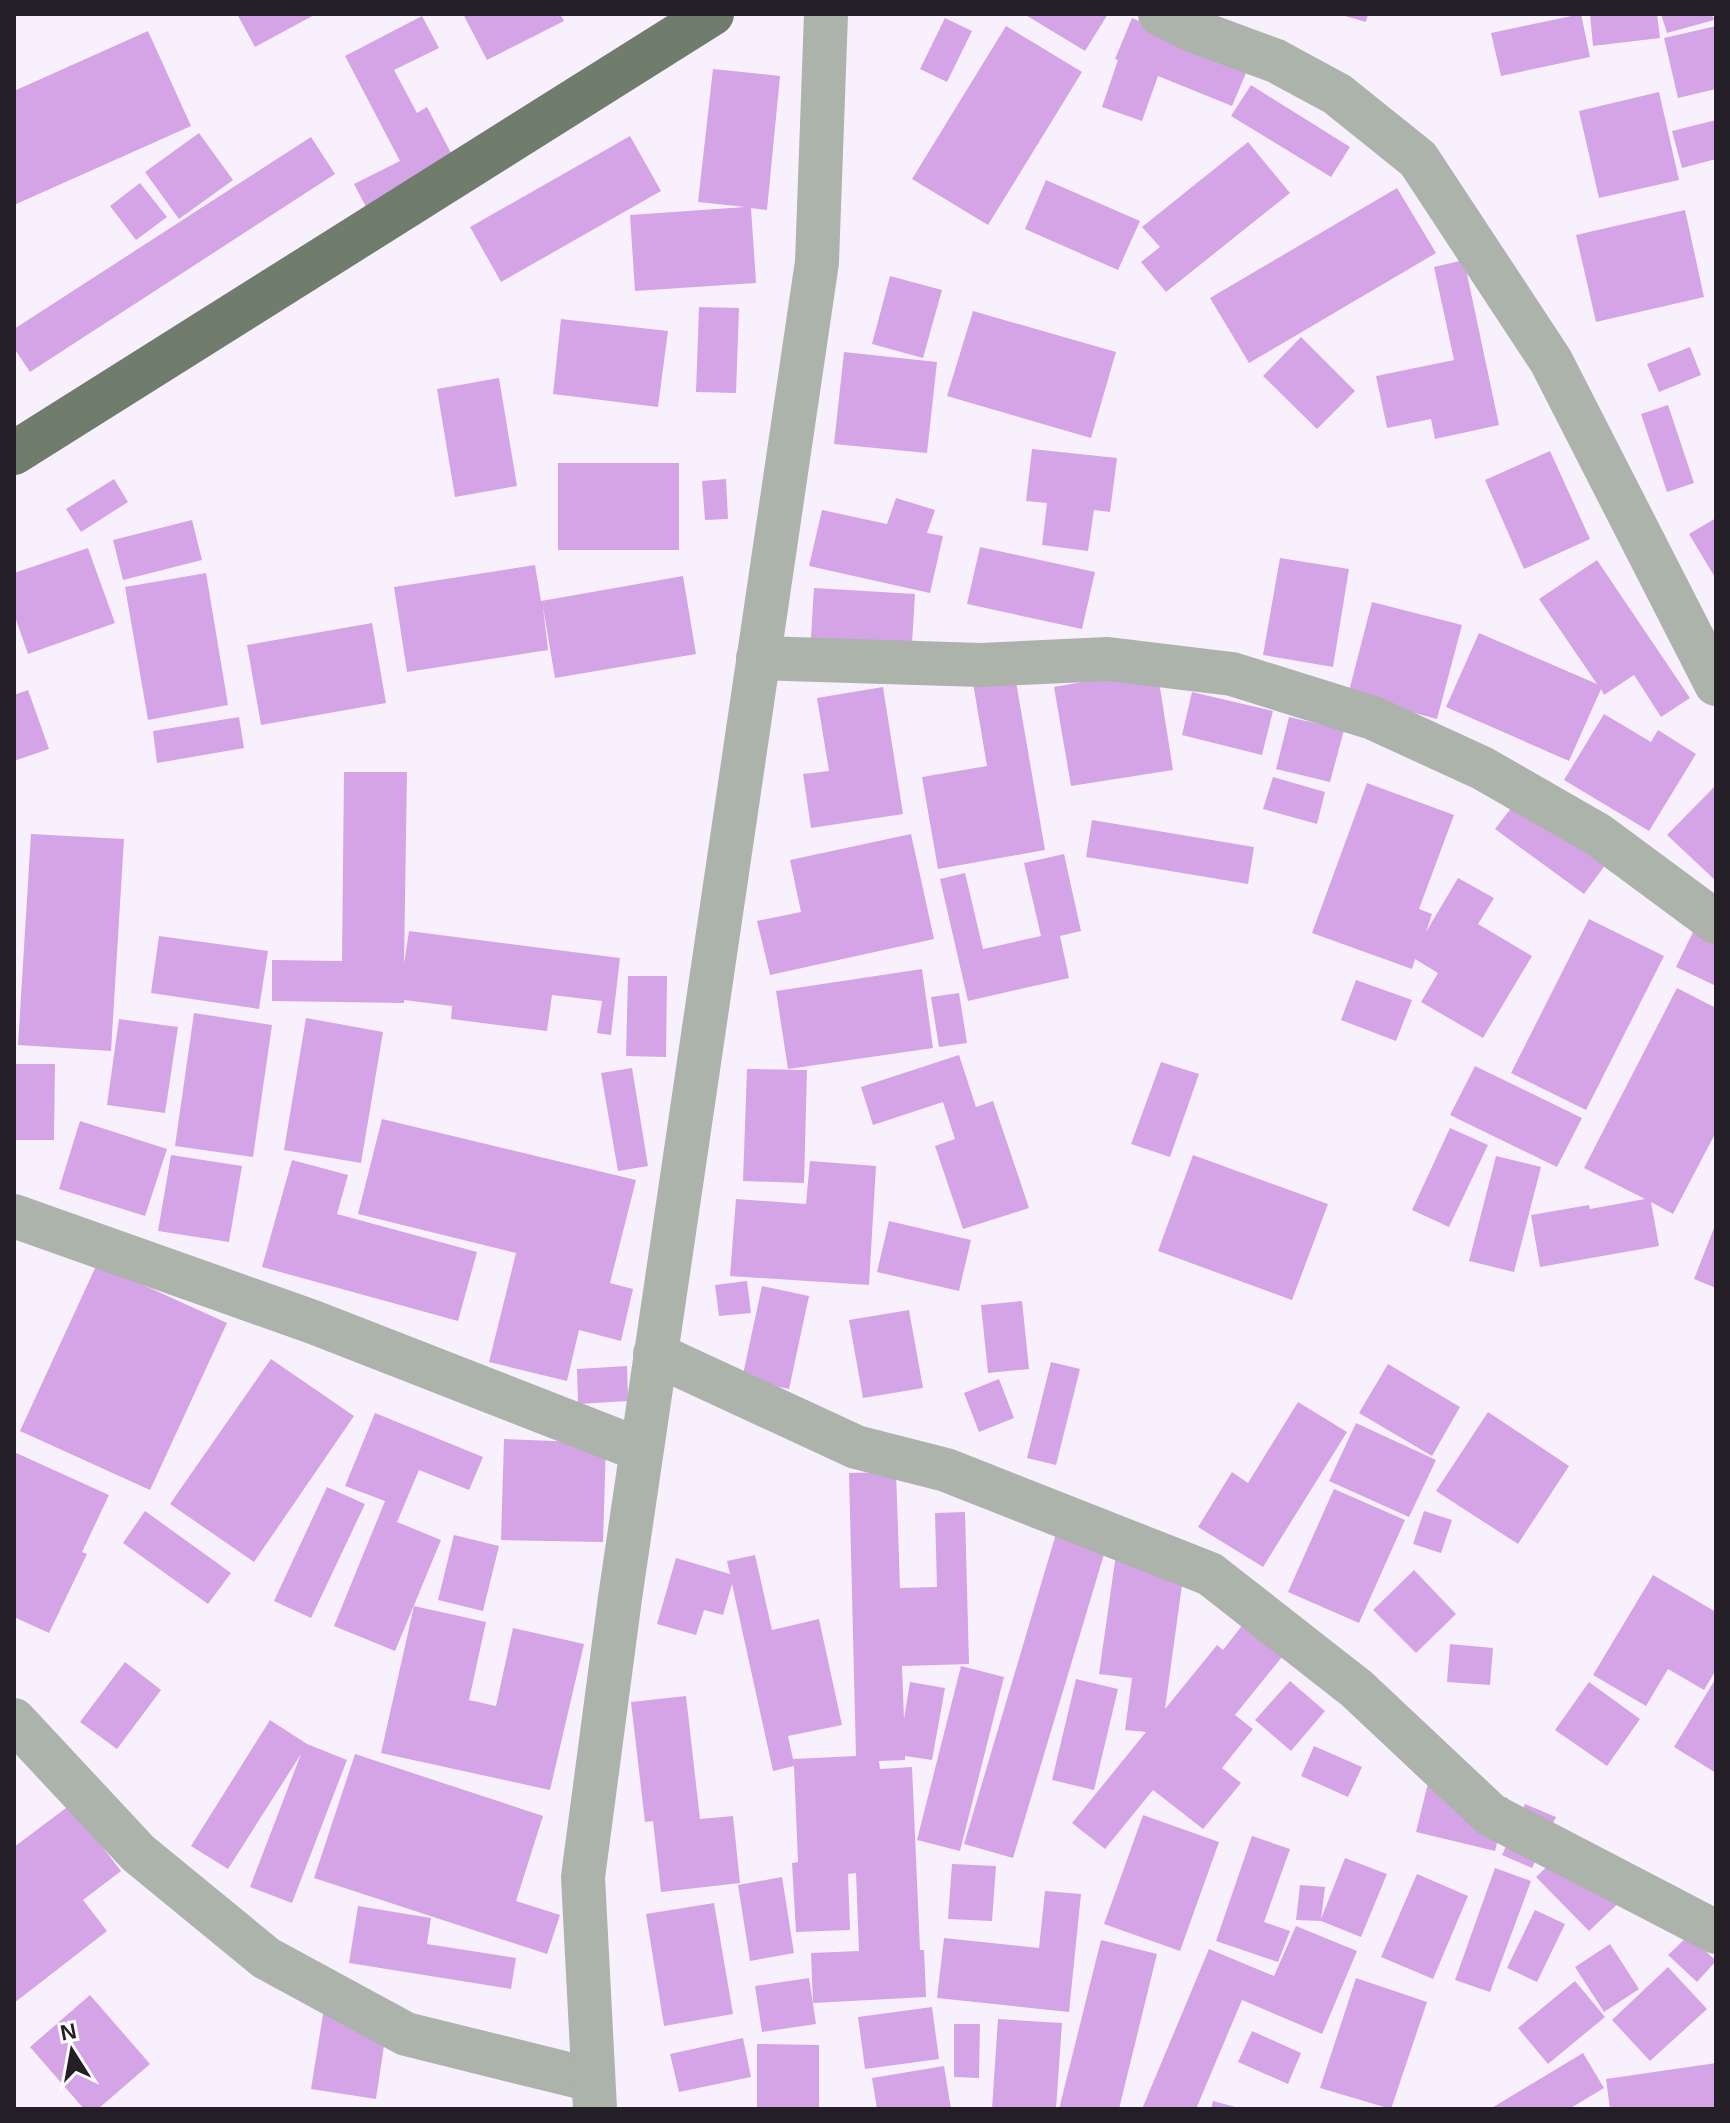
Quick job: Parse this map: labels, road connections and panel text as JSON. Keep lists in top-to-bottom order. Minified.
{"north":"top"}
